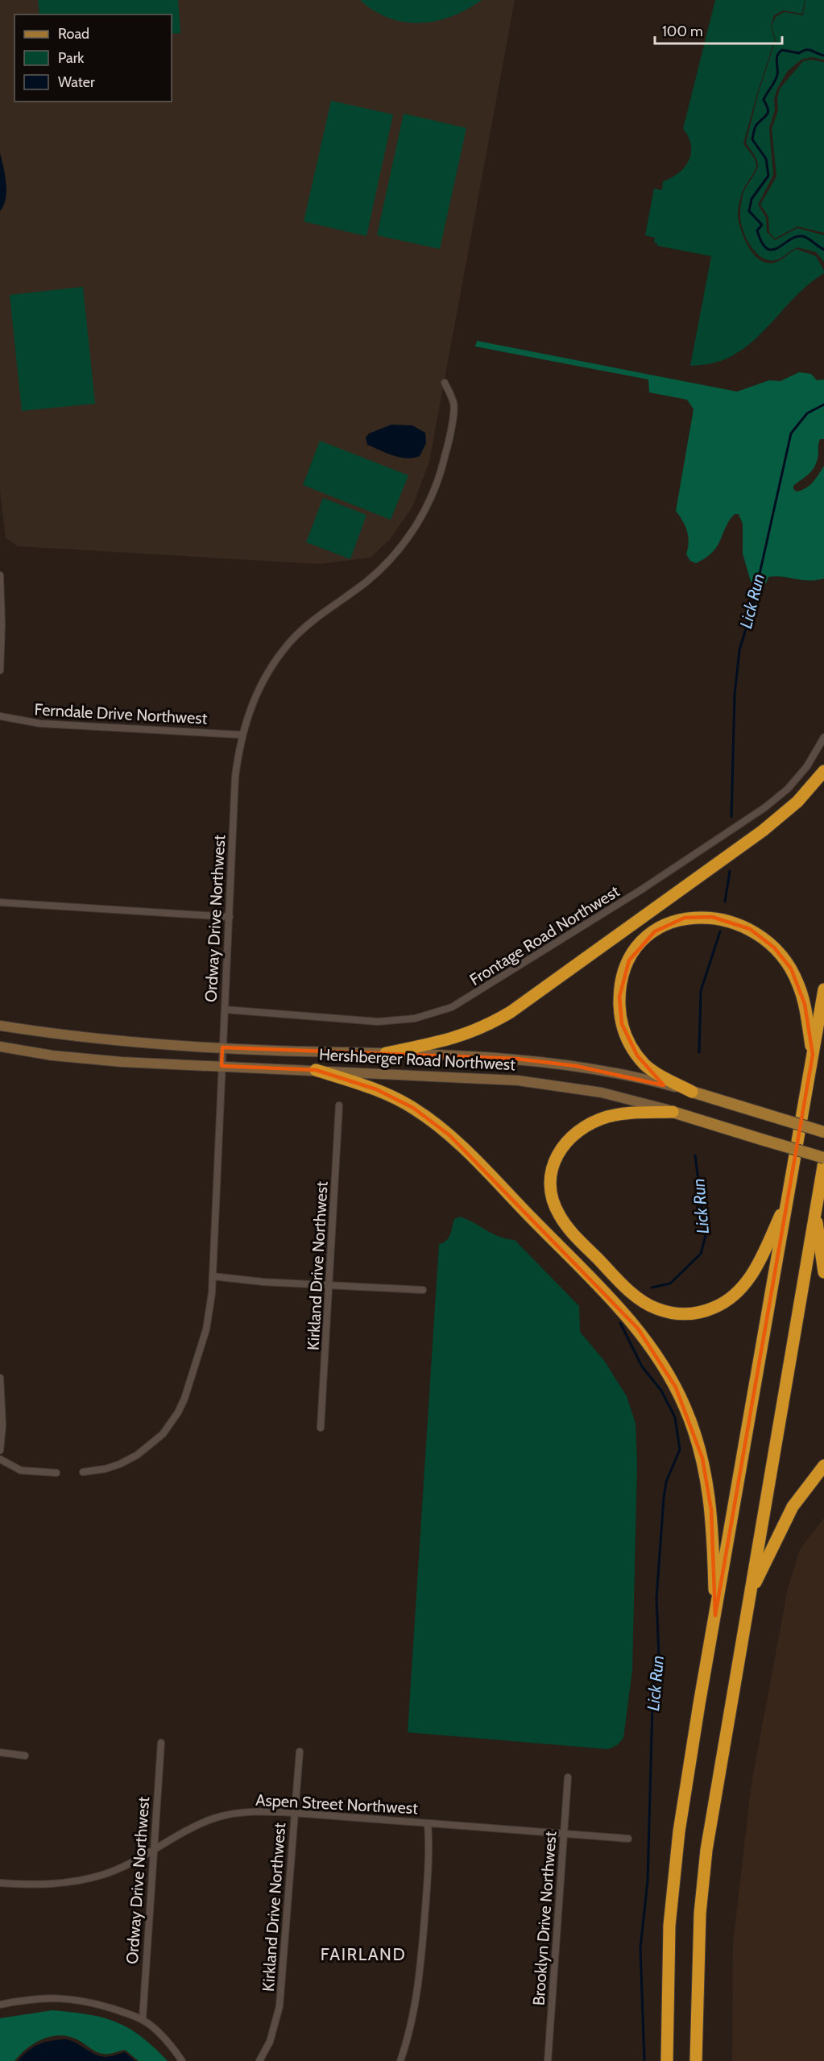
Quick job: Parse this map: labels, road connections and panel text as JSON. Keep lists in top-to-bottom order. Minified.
{"streets":{"main road":["Hershberger Road Northwest"],"street":["Ferndale Drive Northwest","Ordway Drive Northwest","Frontage Road Northwest","Kirkland Drive Northwest","Aspen Street Northwest","Brooklyn Drive Northwest"]},"crossings":[["Ferndale Drive Northwest","Ordway Drive Northwest"],["Ordway Drive Northwest","Frontage Road Northwest"],["Ordway Drive Northwest","Hershberger Road Northwest"],["Ordway Drive Northwest","Aspen Street Northwest"],["Kirkland Drive Northwest","Aspen Street Northwest"],["Aspen Street Northwest","Brooklyn Drive Northwest"]],"districts":["FAIRLAND"],"water":["Lick Run"],"legend":["Road","Park","Water"],"scale_bar":"100 m"}
